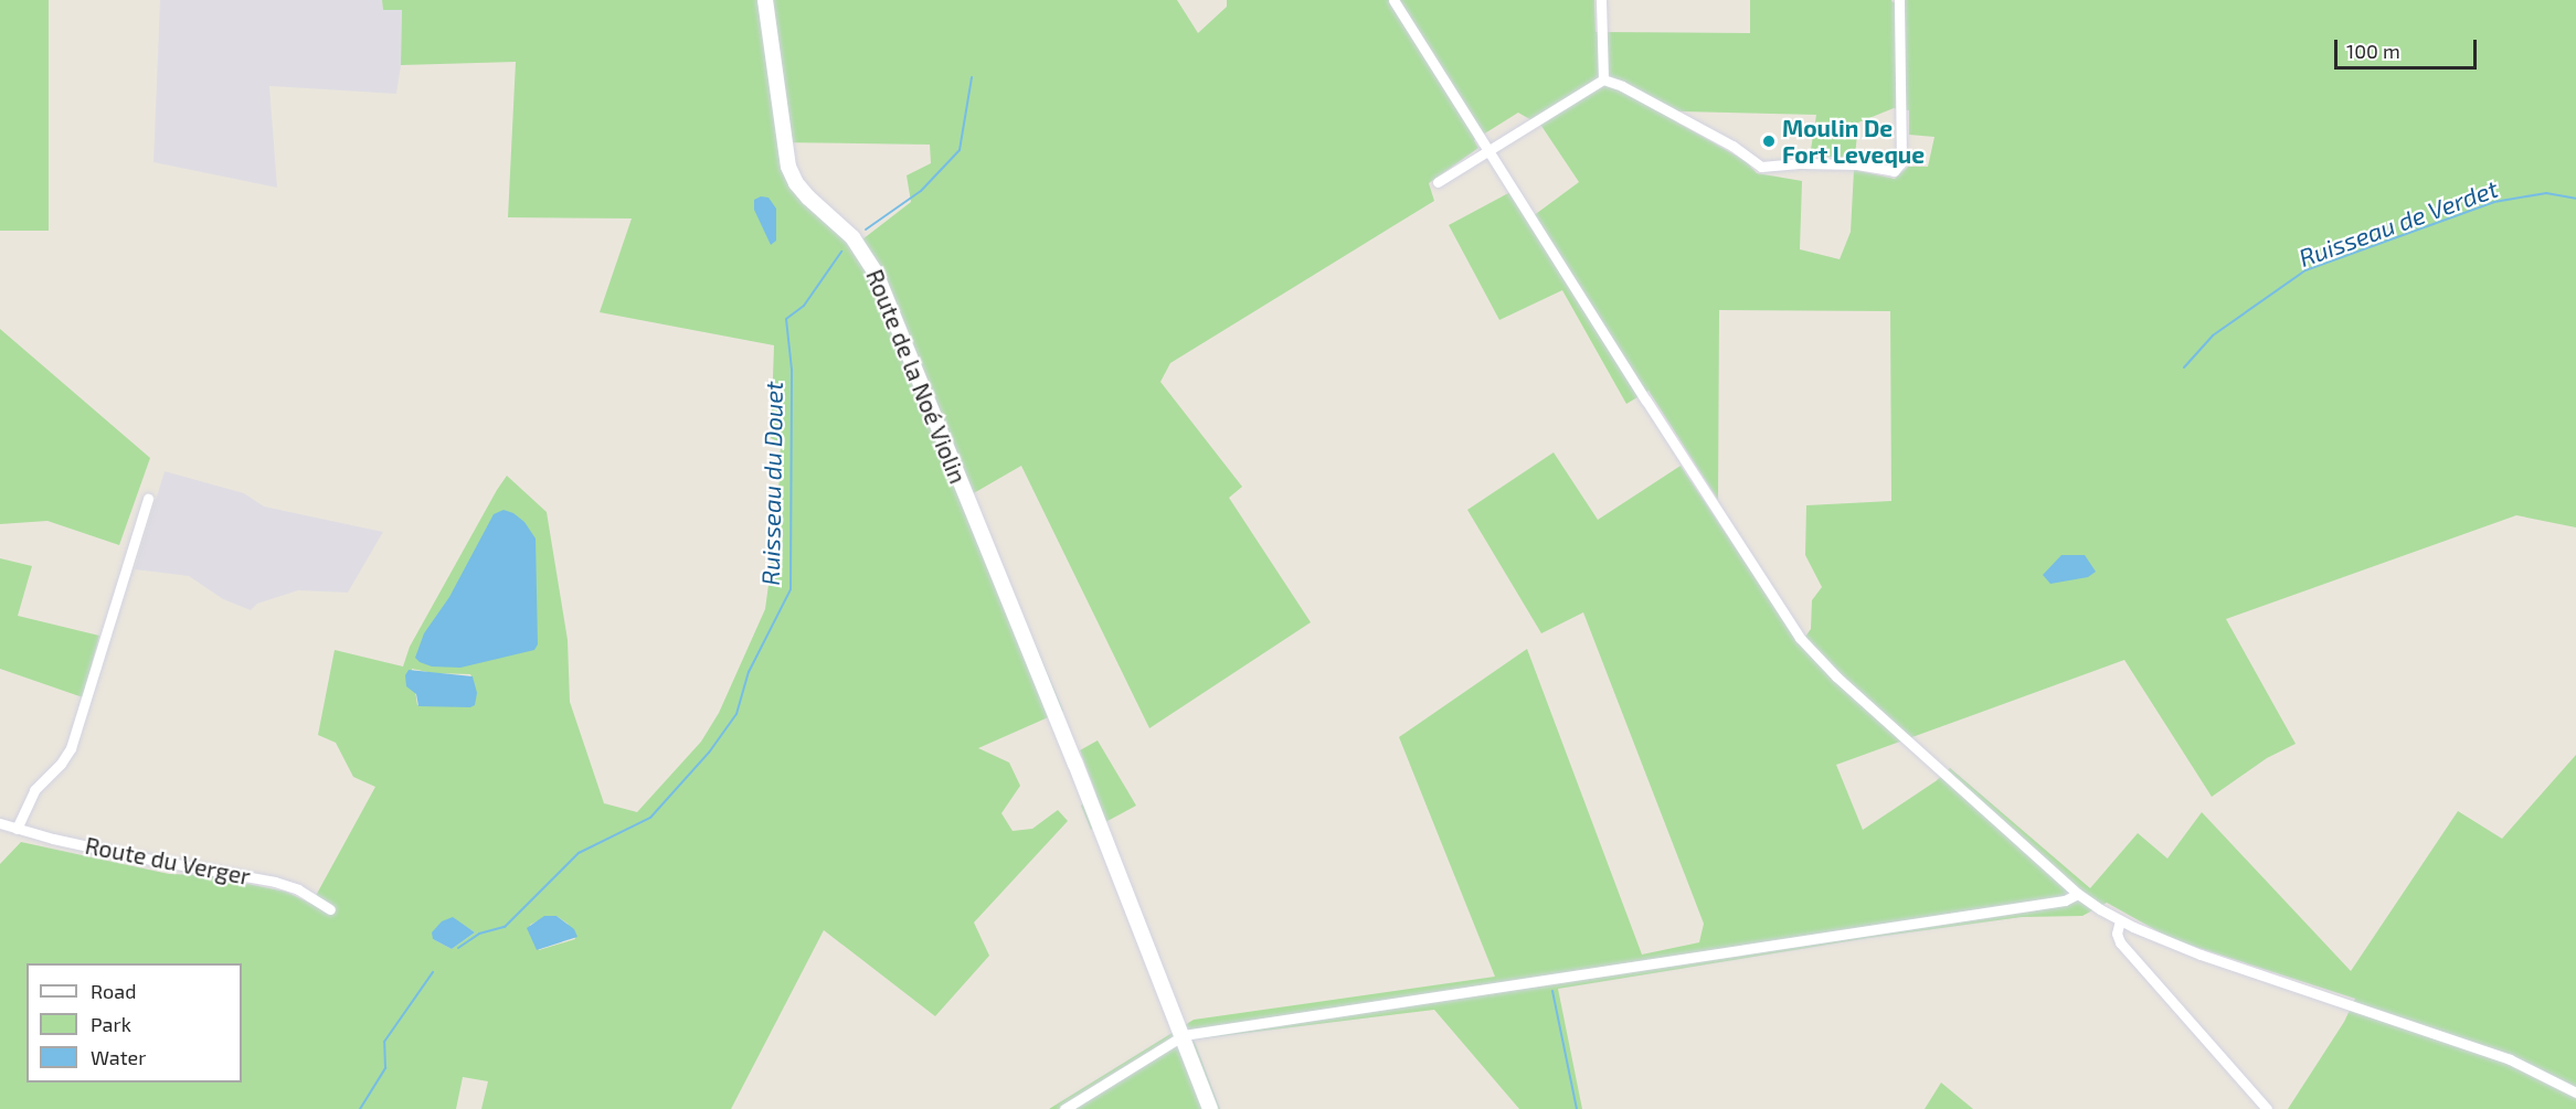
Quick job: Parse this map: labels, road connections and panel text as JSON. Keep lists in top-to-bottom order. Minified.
{"streets":{"street":["Route de la Noé Violin","Route du Verger"]},"water":["Ruisseau de Verdet","Ruisseau du Douet"],"places":["Moulin De Fort Leveque"],"legend":["Road","Park","Water"],"scale_bar":"100 m"}
